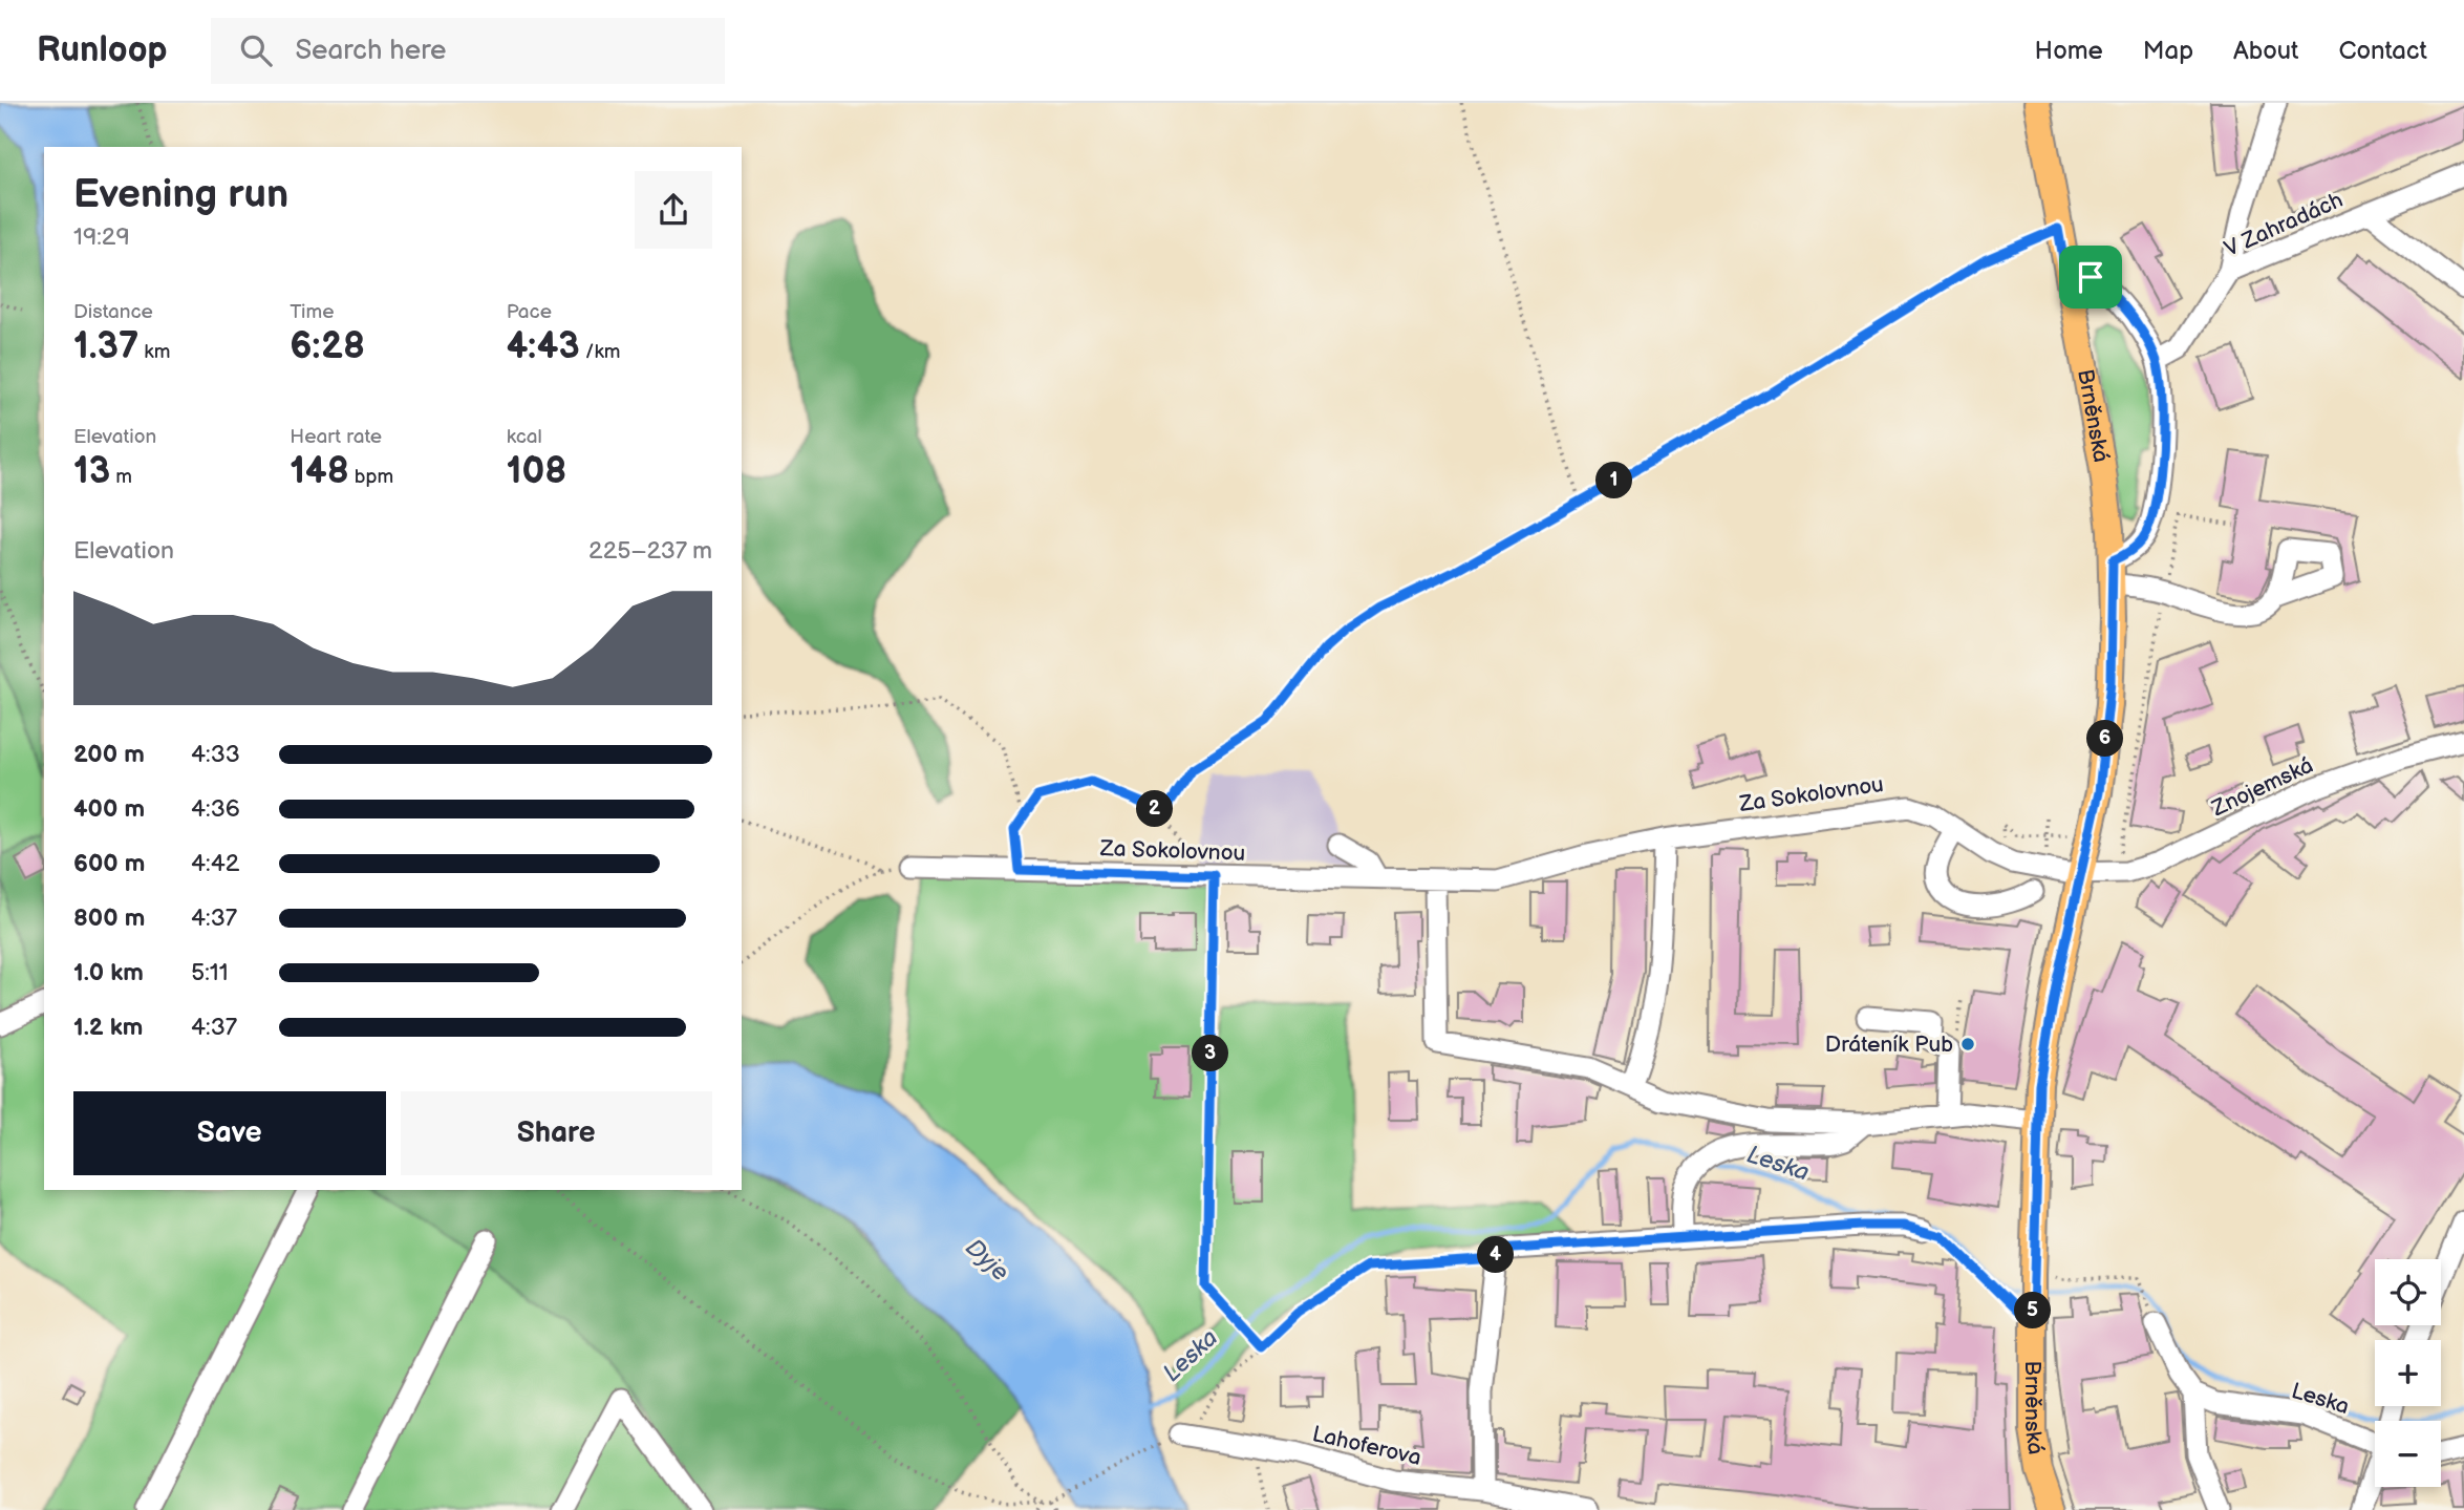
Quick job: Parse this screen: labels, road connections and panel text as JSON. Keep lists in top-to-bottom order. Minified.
{"streets":{"main road":["Brněnská"],"street":["V Zahradách","Znojemská","Za Sokolovnou","Leska","Lahoferova"]},"crossings":[["Brněnská","Znojemská"],["Brněnská","Za Sokolovnou"],["Znojemská","Za Sokolovnou"]],"water":["Leska","Dyje"],"places":["Dráteník Pub"],"page":{"header":"Runloop","search":"Search here","nav":["Home","Map","About","Contact"],"heading":["Evening run","19:29"],"stats":[["Distance","1.37 km"],["Time","6:28"],["Pace","4:43 /km"],["Elevation","13 m"],["Heart rate","148 bpm"],["kcal","108"]],"pins":["1","6","2","3","4","5"],"chart":["Elevation","225–237 m"],"list":[{"name":"200 m","note":"4:33"},{"name":"400 m","note":"4:36"},{"name":"600 m","note":"4:42"},{"name":"800 m","note":"4:37"},{"name":"1.0 km","note":"5:11"},{"name":"1.2 km","note":"4:37"}],"buttons":["Save","Share"],"map_buttons":["+","−"]}}
